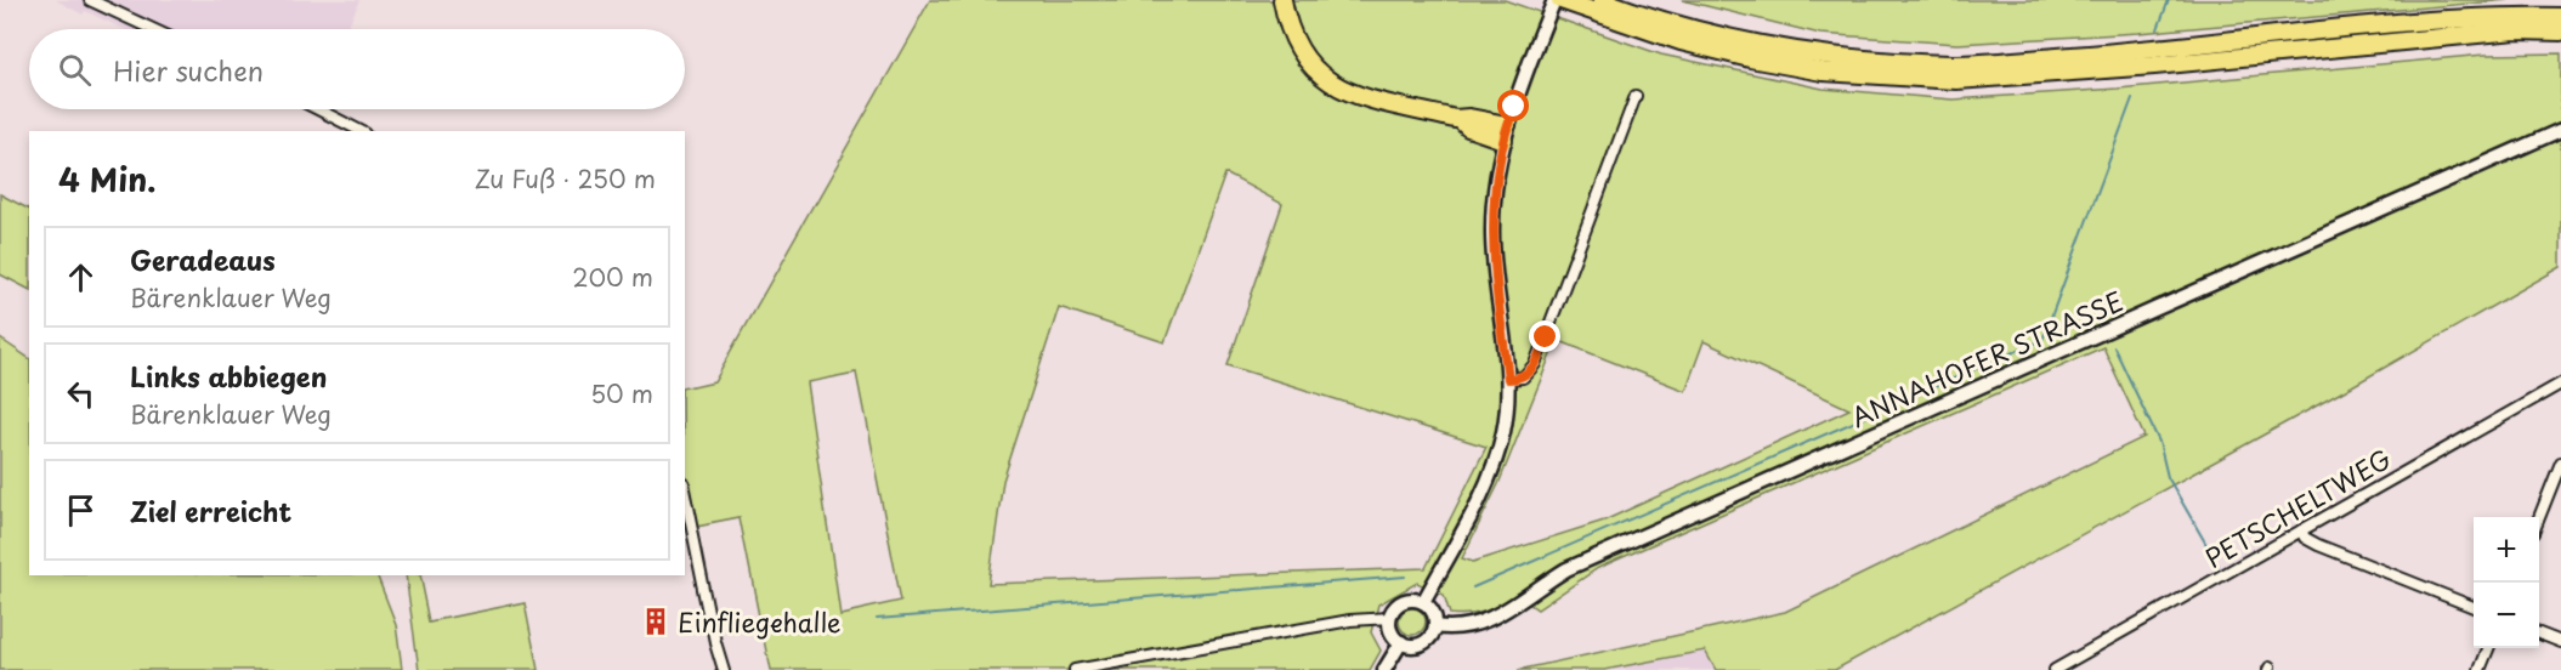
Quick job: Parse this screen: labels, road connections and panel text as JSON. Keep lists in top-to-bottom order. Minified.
{"streets":{"street":["ANNAHOFER STRASSE","PETSCHELTWEG"]},"places":{"building":["Einfliegehalle"]},"page":{"search":"Hier suchen","heading":["4 Min.","Zu Fuß · 250 m"],"list":[["Geradeaus","Bärenklauer Weg","200 m"],["Links abbiegen","Bärenklauer Weg","50 m"],"Ziel erreicht"],"map_buttons":["+","−"]}}
